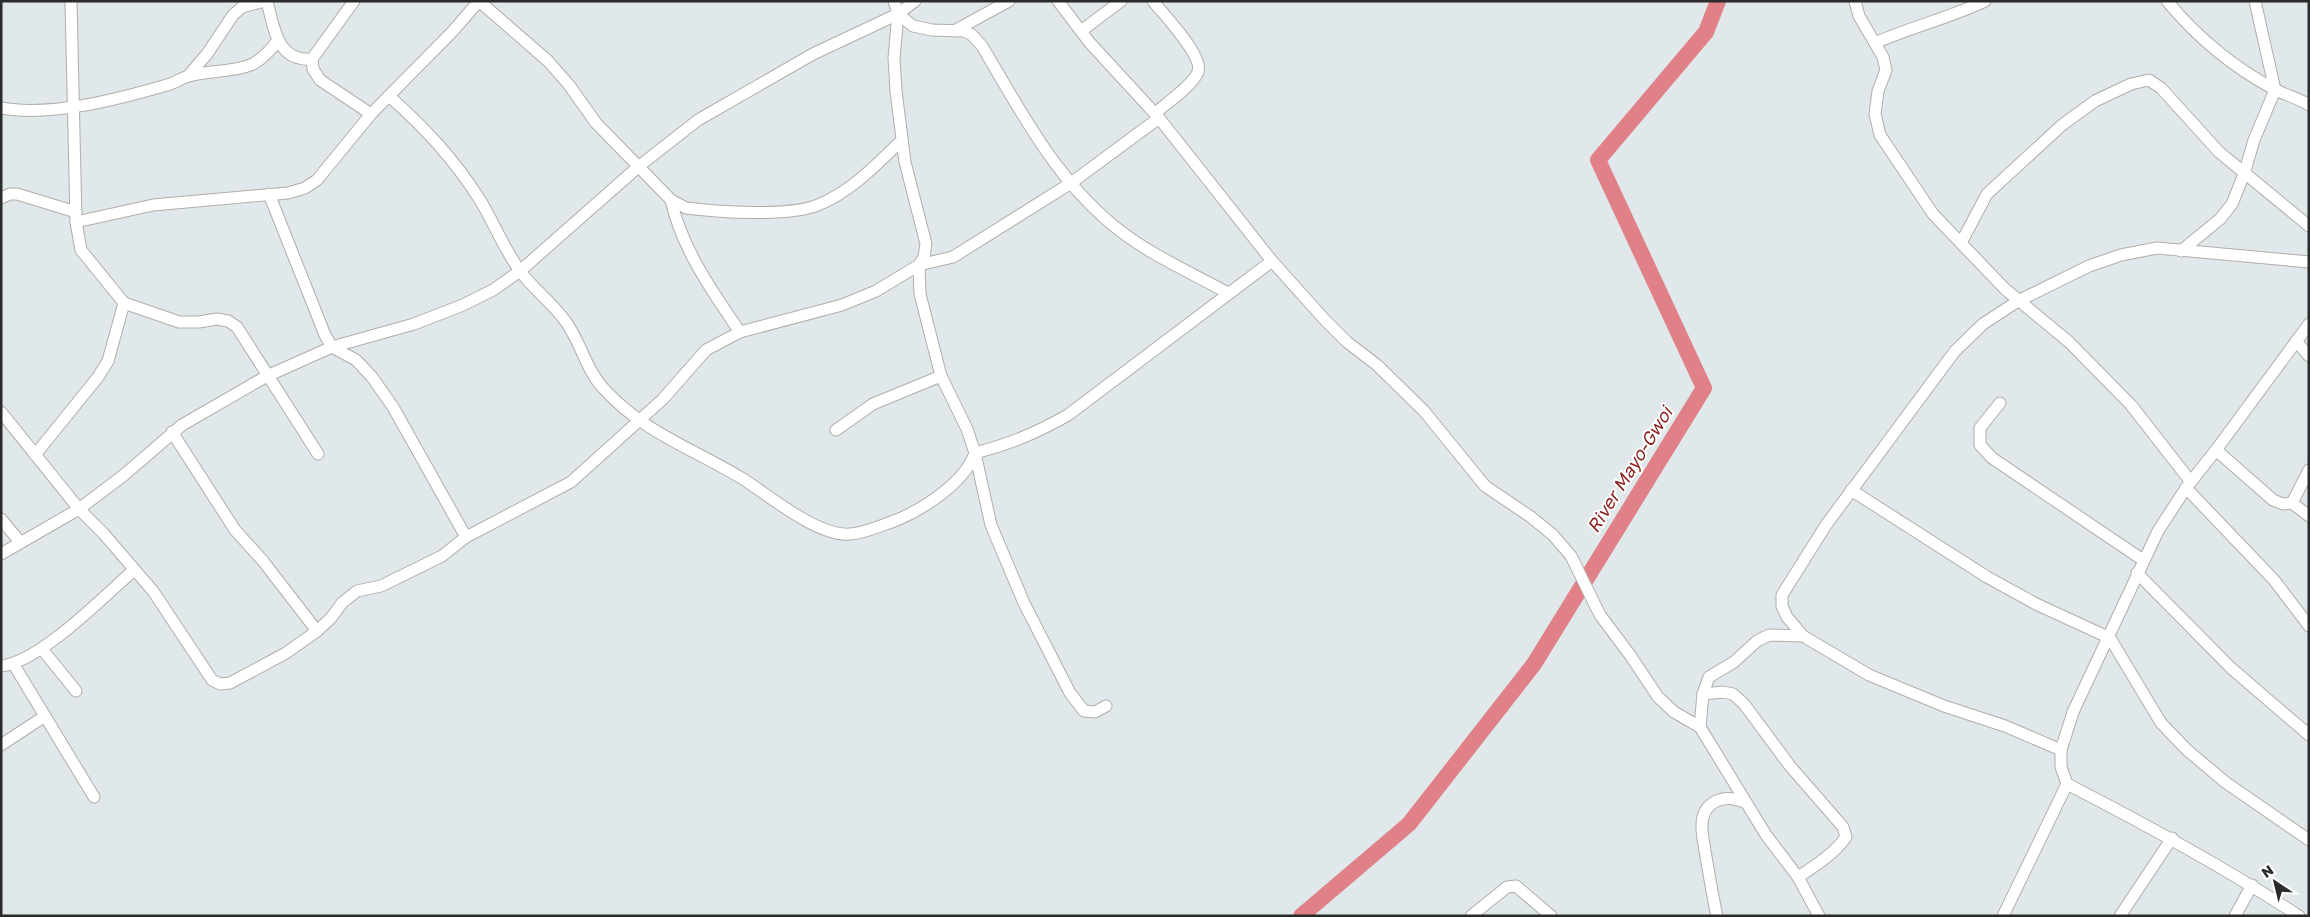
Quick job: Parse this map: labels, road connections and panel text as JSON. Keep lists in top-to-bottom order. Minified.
{"water":["River Mayo-Gwoi"],"north":"top left"}
